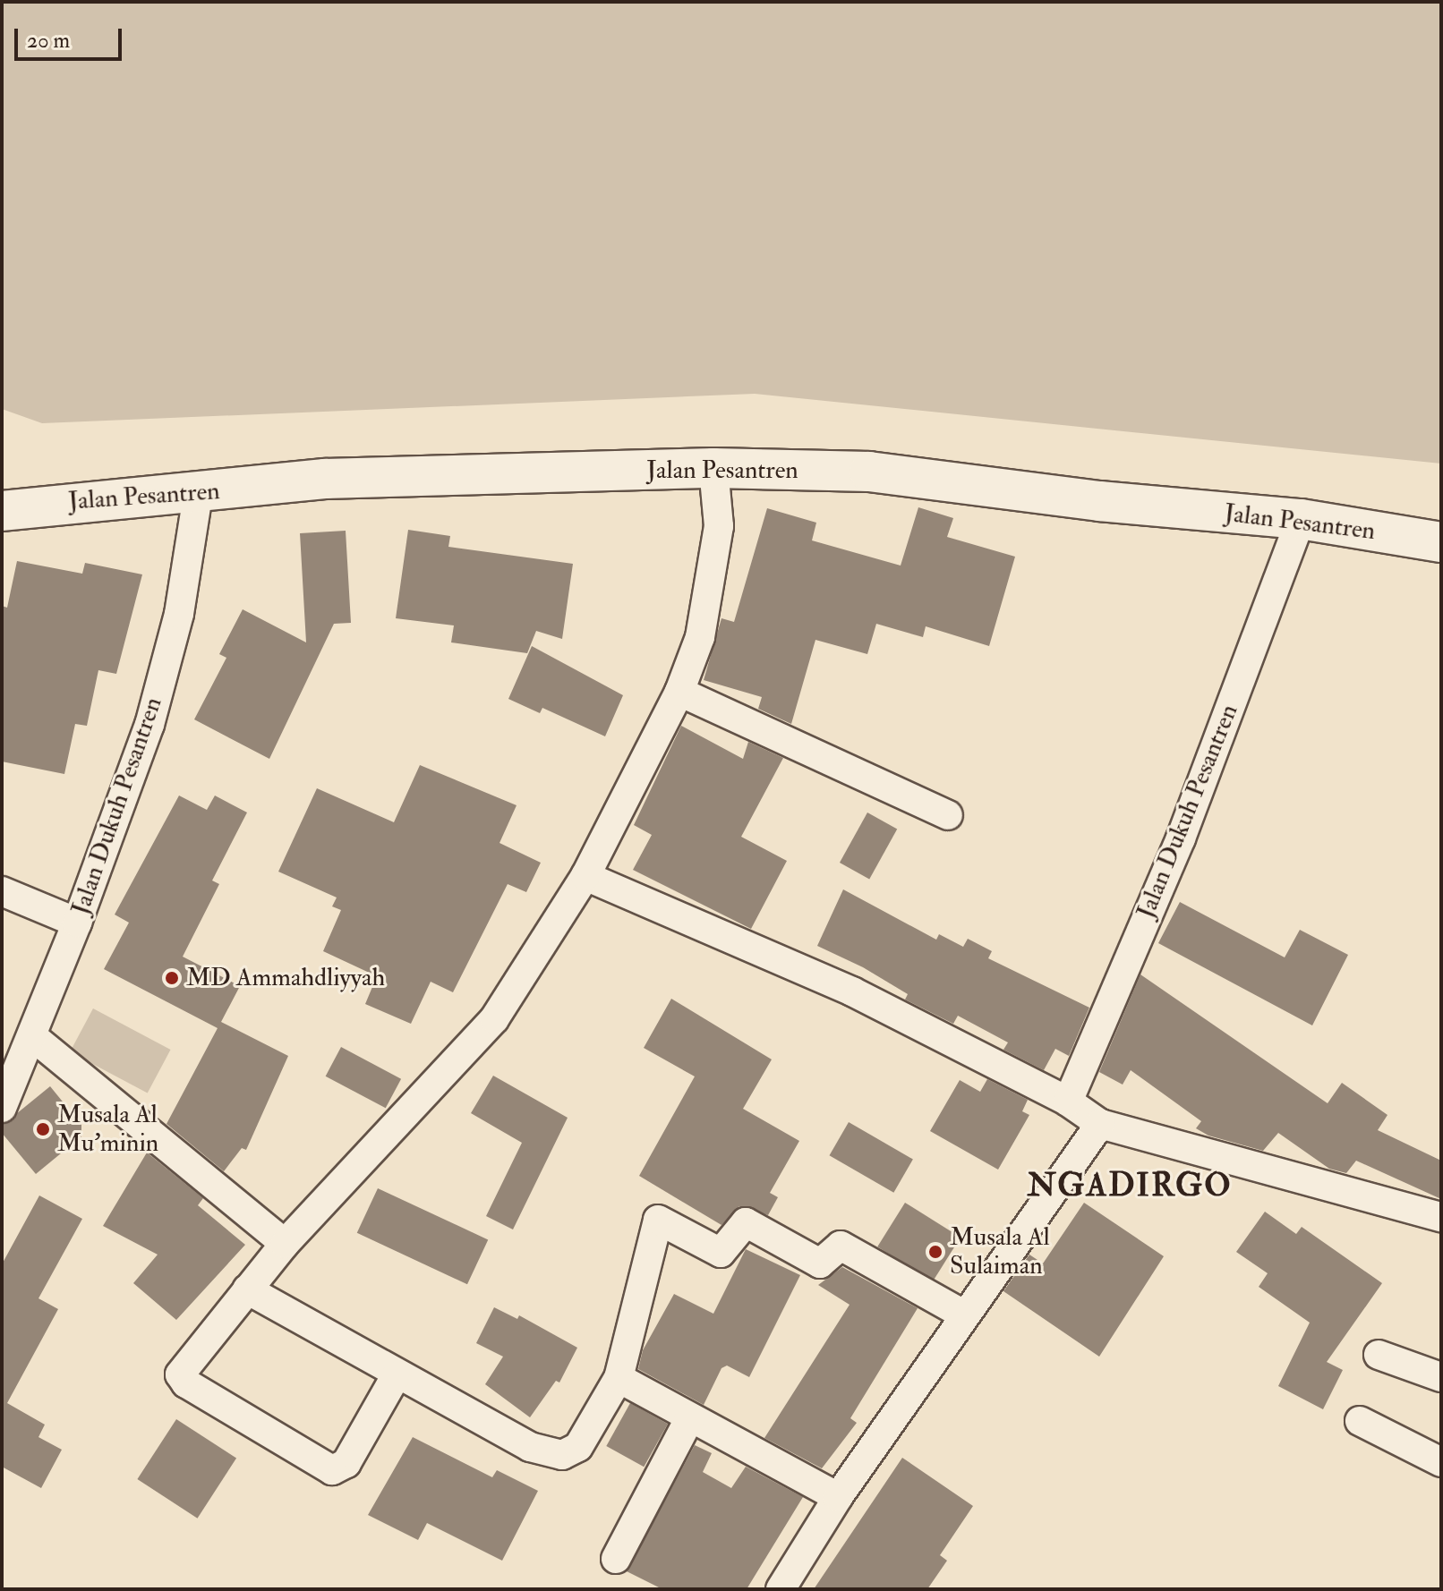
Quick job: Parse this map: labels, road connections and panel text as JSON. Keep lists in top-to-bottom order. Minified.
{"streets":{"main road":["Jalan Pesantren"],"street":["Jalan Dukuh Pesantren"]},"crossings":[["Jalan Pesantren","Jalan Dukuh Pesantren"]],"districts":["NGADIRGO"],"places":["MD Ammahdliyyah","Musala Al Mu'minin","Musala Al Sulaiman"],"scale_bar":"20 m"}
